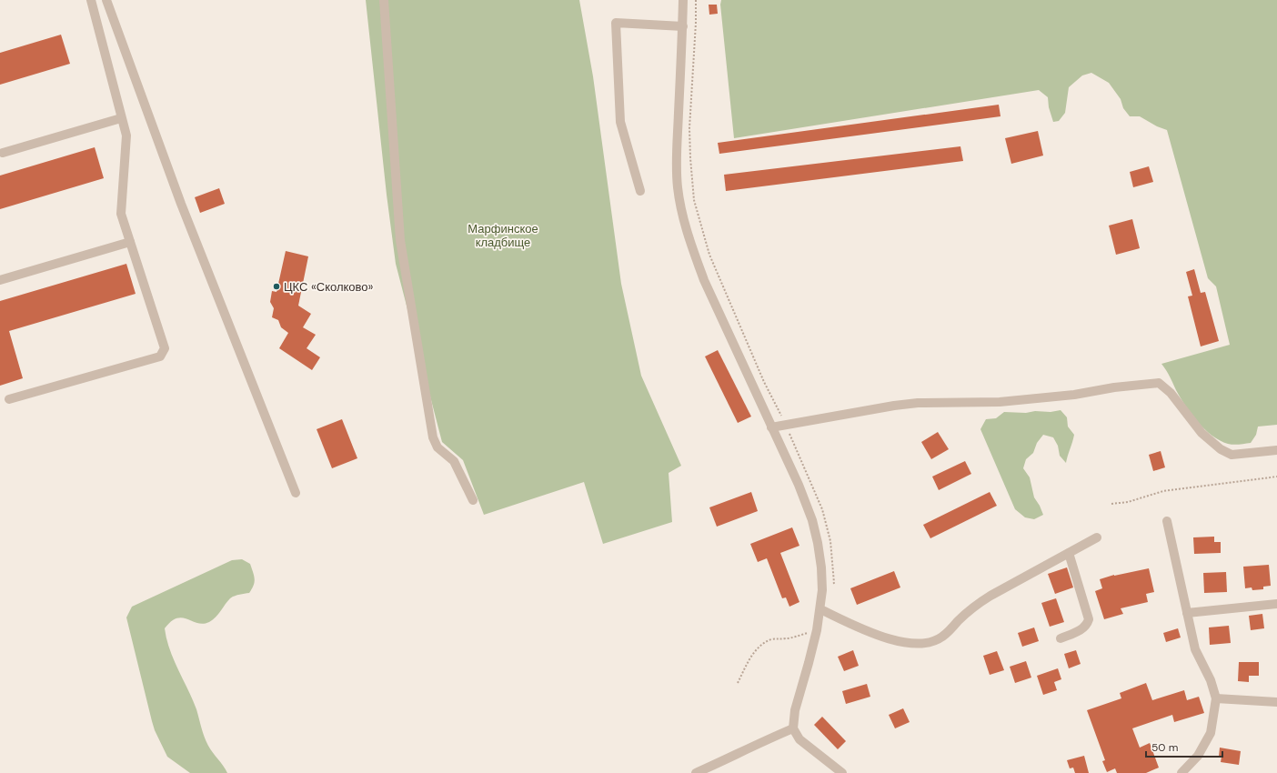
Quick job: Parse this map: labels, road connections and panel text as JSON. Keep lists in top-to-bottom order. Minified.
{"parks":["Марфинское кладбище"],"places":["ЦКС «Сколково»"],"scale_bar":"50 m"}
